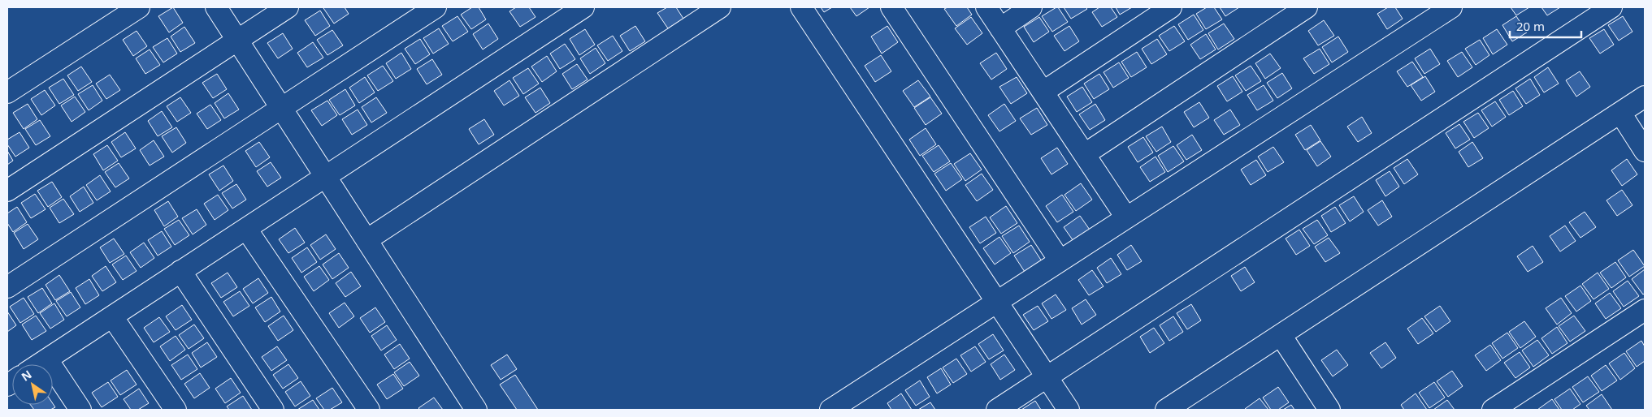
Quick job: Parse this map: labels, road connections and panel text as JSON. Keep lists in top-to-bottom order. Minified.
{"scale_bar":"20 m","north":"top left"}
